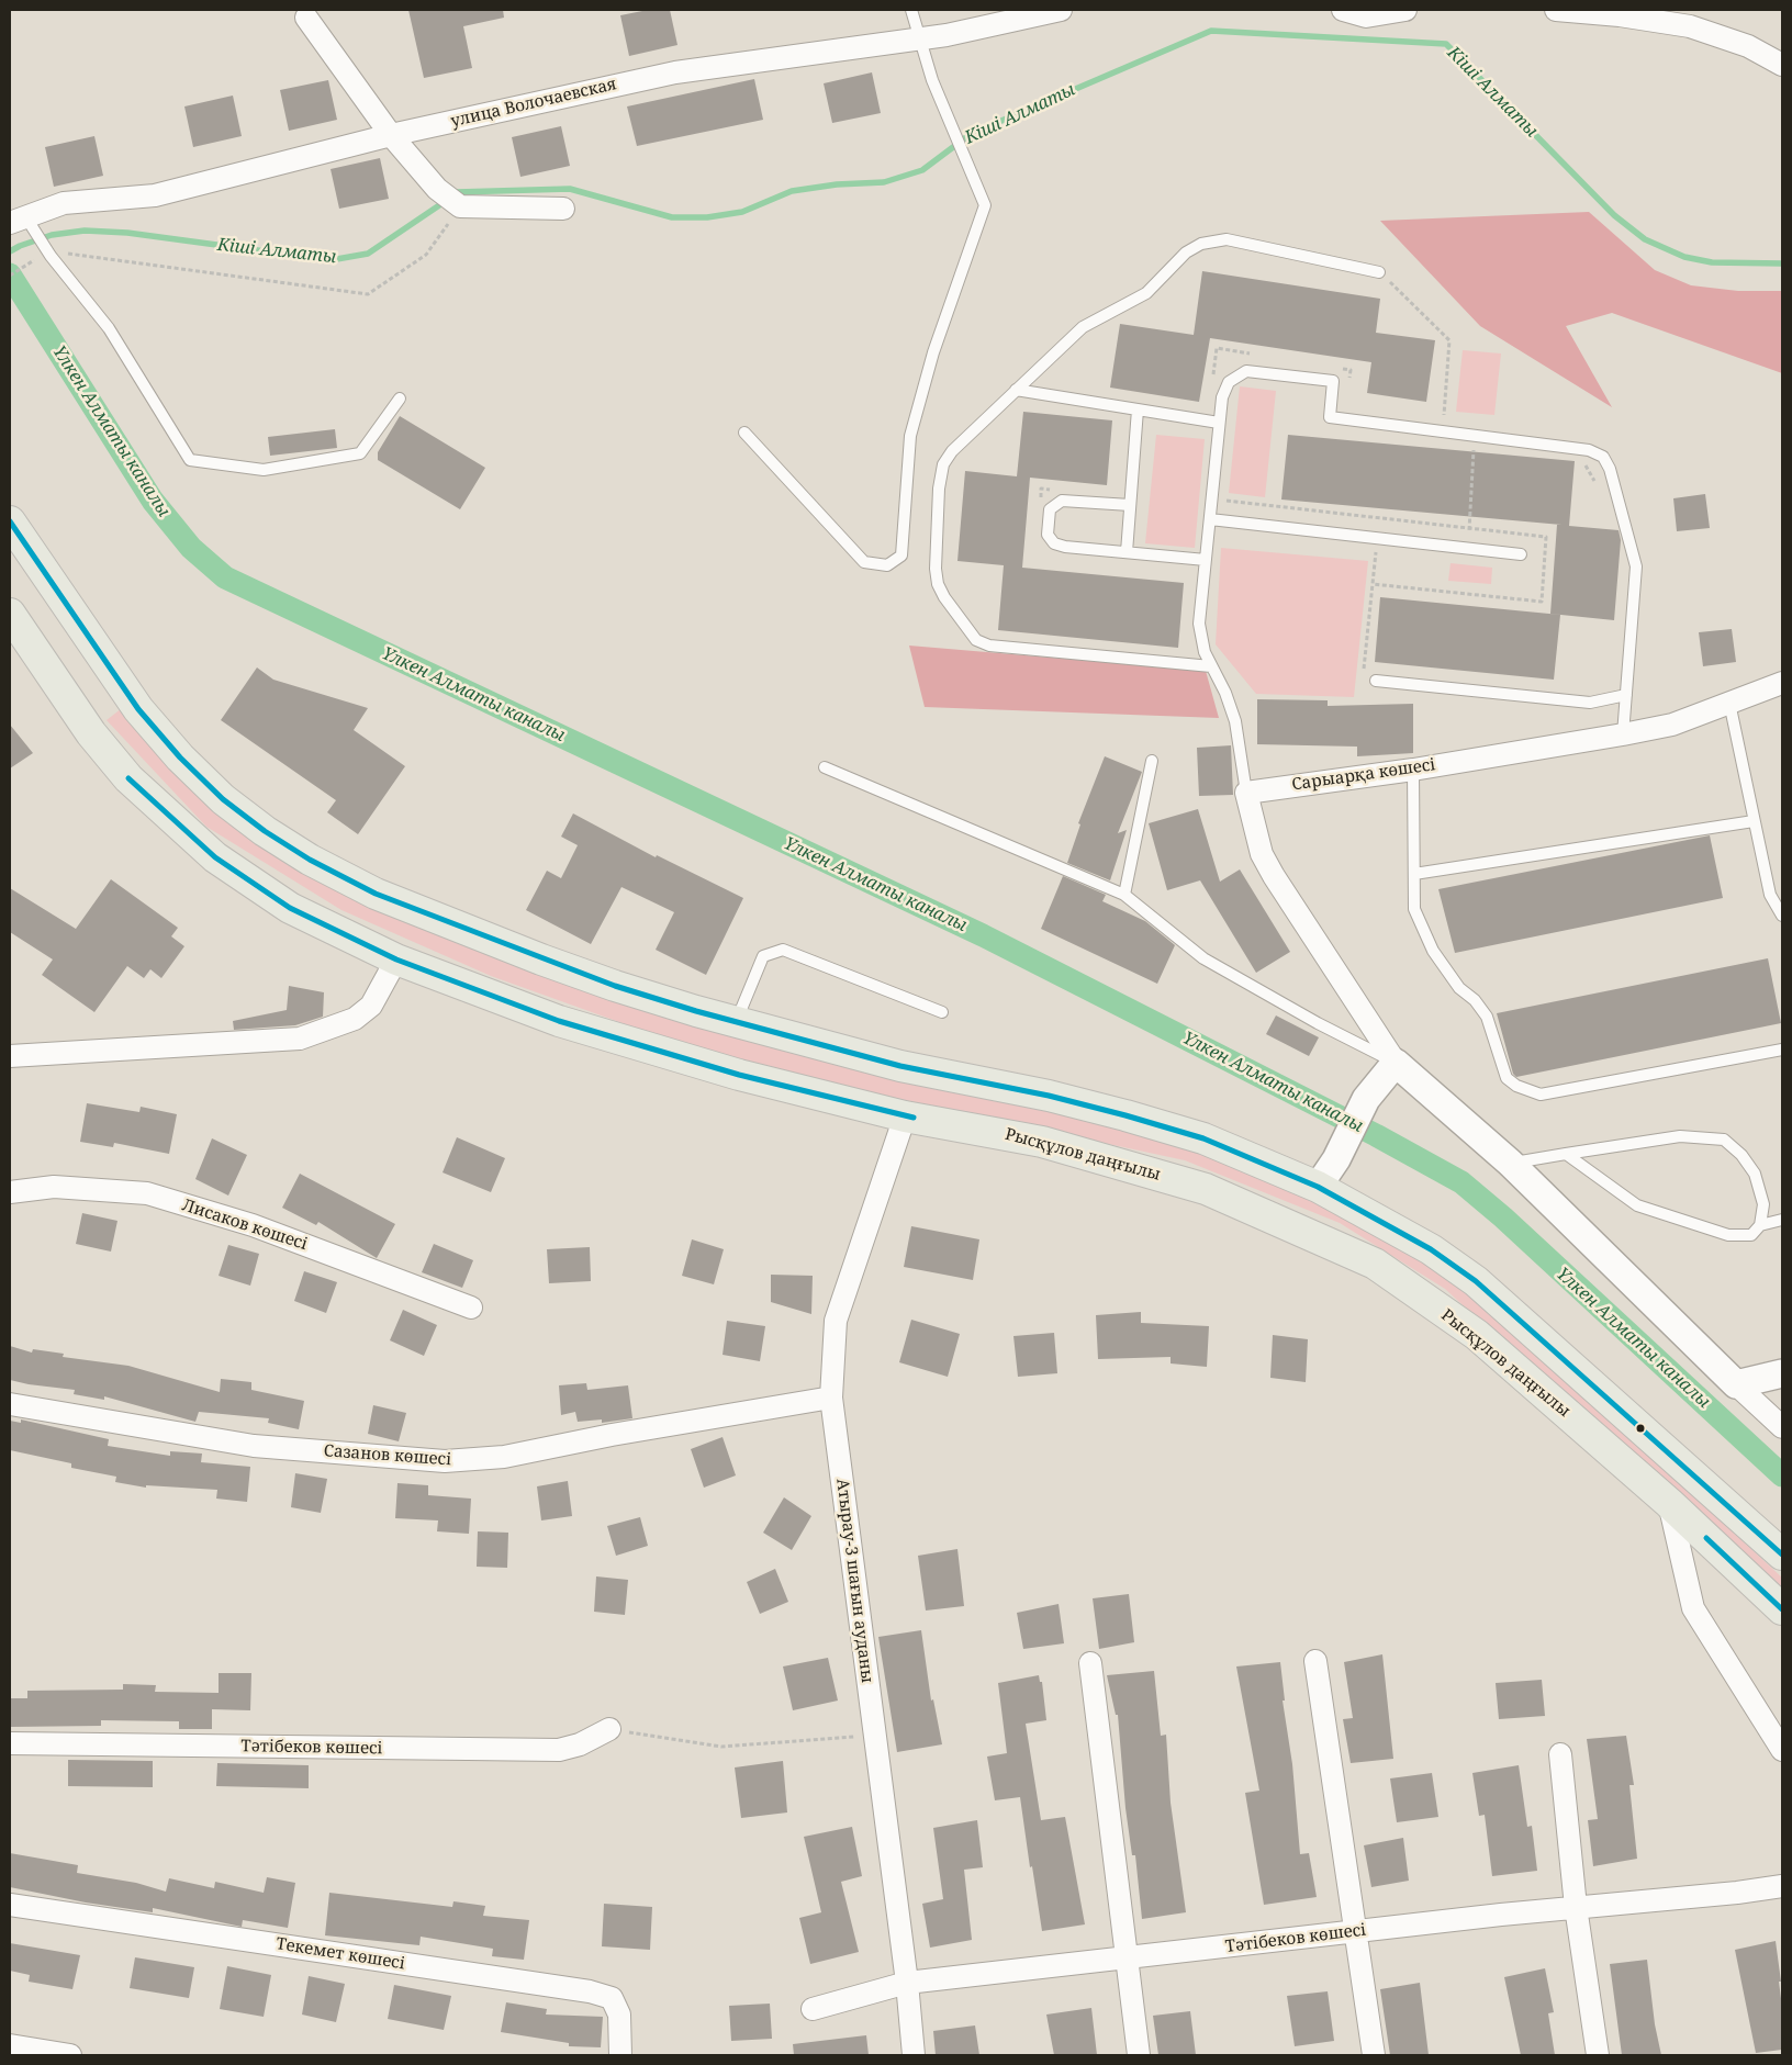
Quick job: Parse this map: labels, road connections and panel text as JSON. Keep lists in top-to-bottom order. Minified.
{"streets":{"main road":["Рысқұлов даңғылы"],"street":["улица Волочаевская","Сарыарқа көшесі","Лисаков көшесі","Сазанов көшесі","Атырау-3 шағын ауданы","Тәтібеков көшесі","Текемет көшесі"]},"crossings":[["Рысқұлов даңғылы","Атырау-3 шағын ауданы"],["Сазанов көшесі","Атырау-3 шағын ауданы"],["Атырау-3 шағын ауданы","Тәтібеков көшесі"]],"water":["Кіші Алматы","Үлкен Алматы каналы"]}
